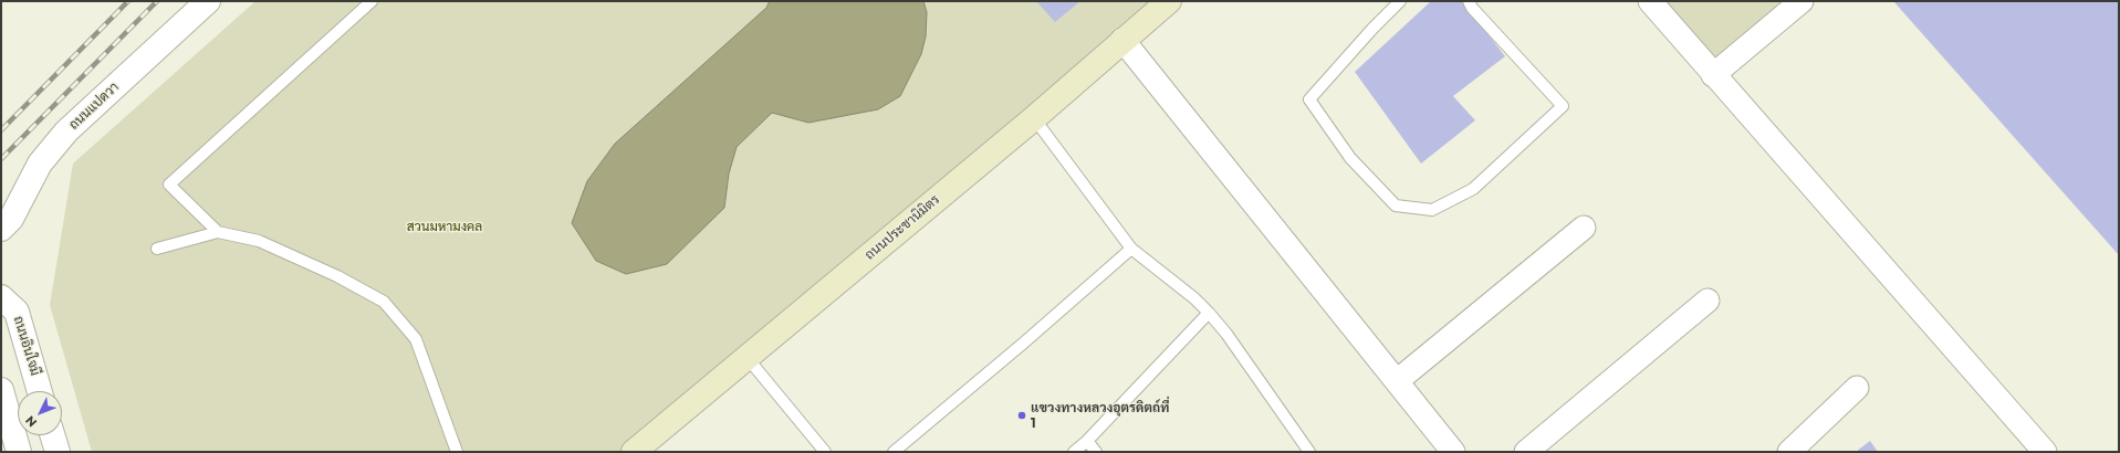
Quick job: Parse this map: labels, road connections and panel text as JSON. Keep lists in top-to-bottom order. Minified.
{"streets":{"main road":["ถนนประชานิมิตร"],"street":["ถนนแปดวา","ถนนอินใจมี"]},"parks":["สวนมหามงคล"],"places":["แขวงทางหลวงอุตรดิตถ์ที่ 1"],"north":"bottom left"}
